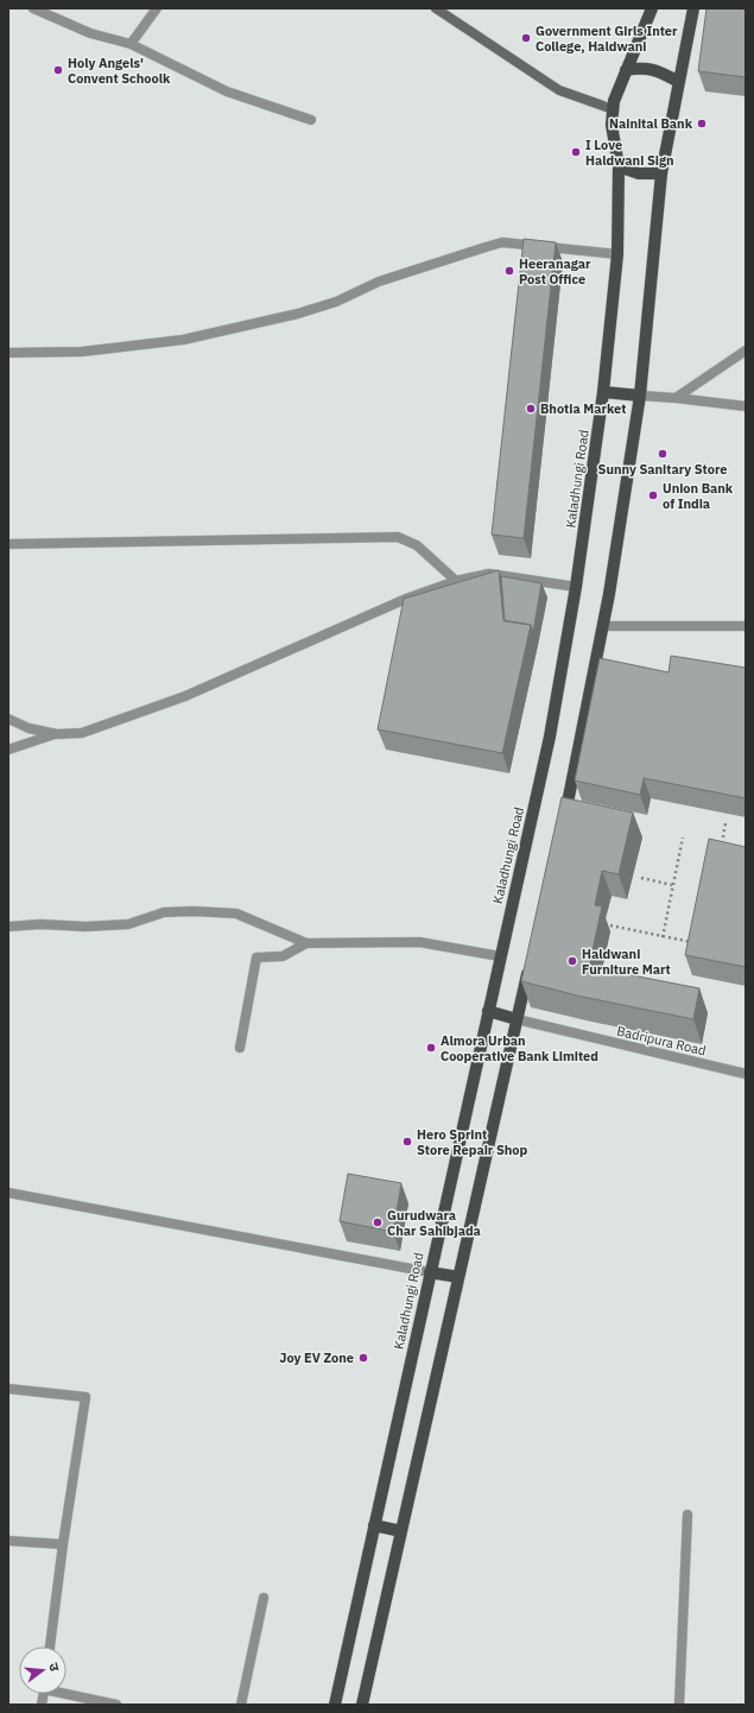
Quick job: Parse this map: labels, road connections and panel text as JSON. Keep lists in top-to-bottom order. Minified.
{"streets":{"main road":["Kaladhungi Road"],"street":["Badripura Road"]},"places":["Government Girls Inter College, Haldwani","Holy Angels' Convent Schoolk","Nainital Bank","I Love Haldwani Sign","Heeranagar Post Office","Bhotia Market","Sunny Sanitary Store","Union Bank of India","Haldwani Furniture Mart","Almora Urban Cooperative Bank Limited","Hero Sprint Store Repair Shop","Gurudwara Char Sahibjada","Joy EV Zone"],"north":"right"}
